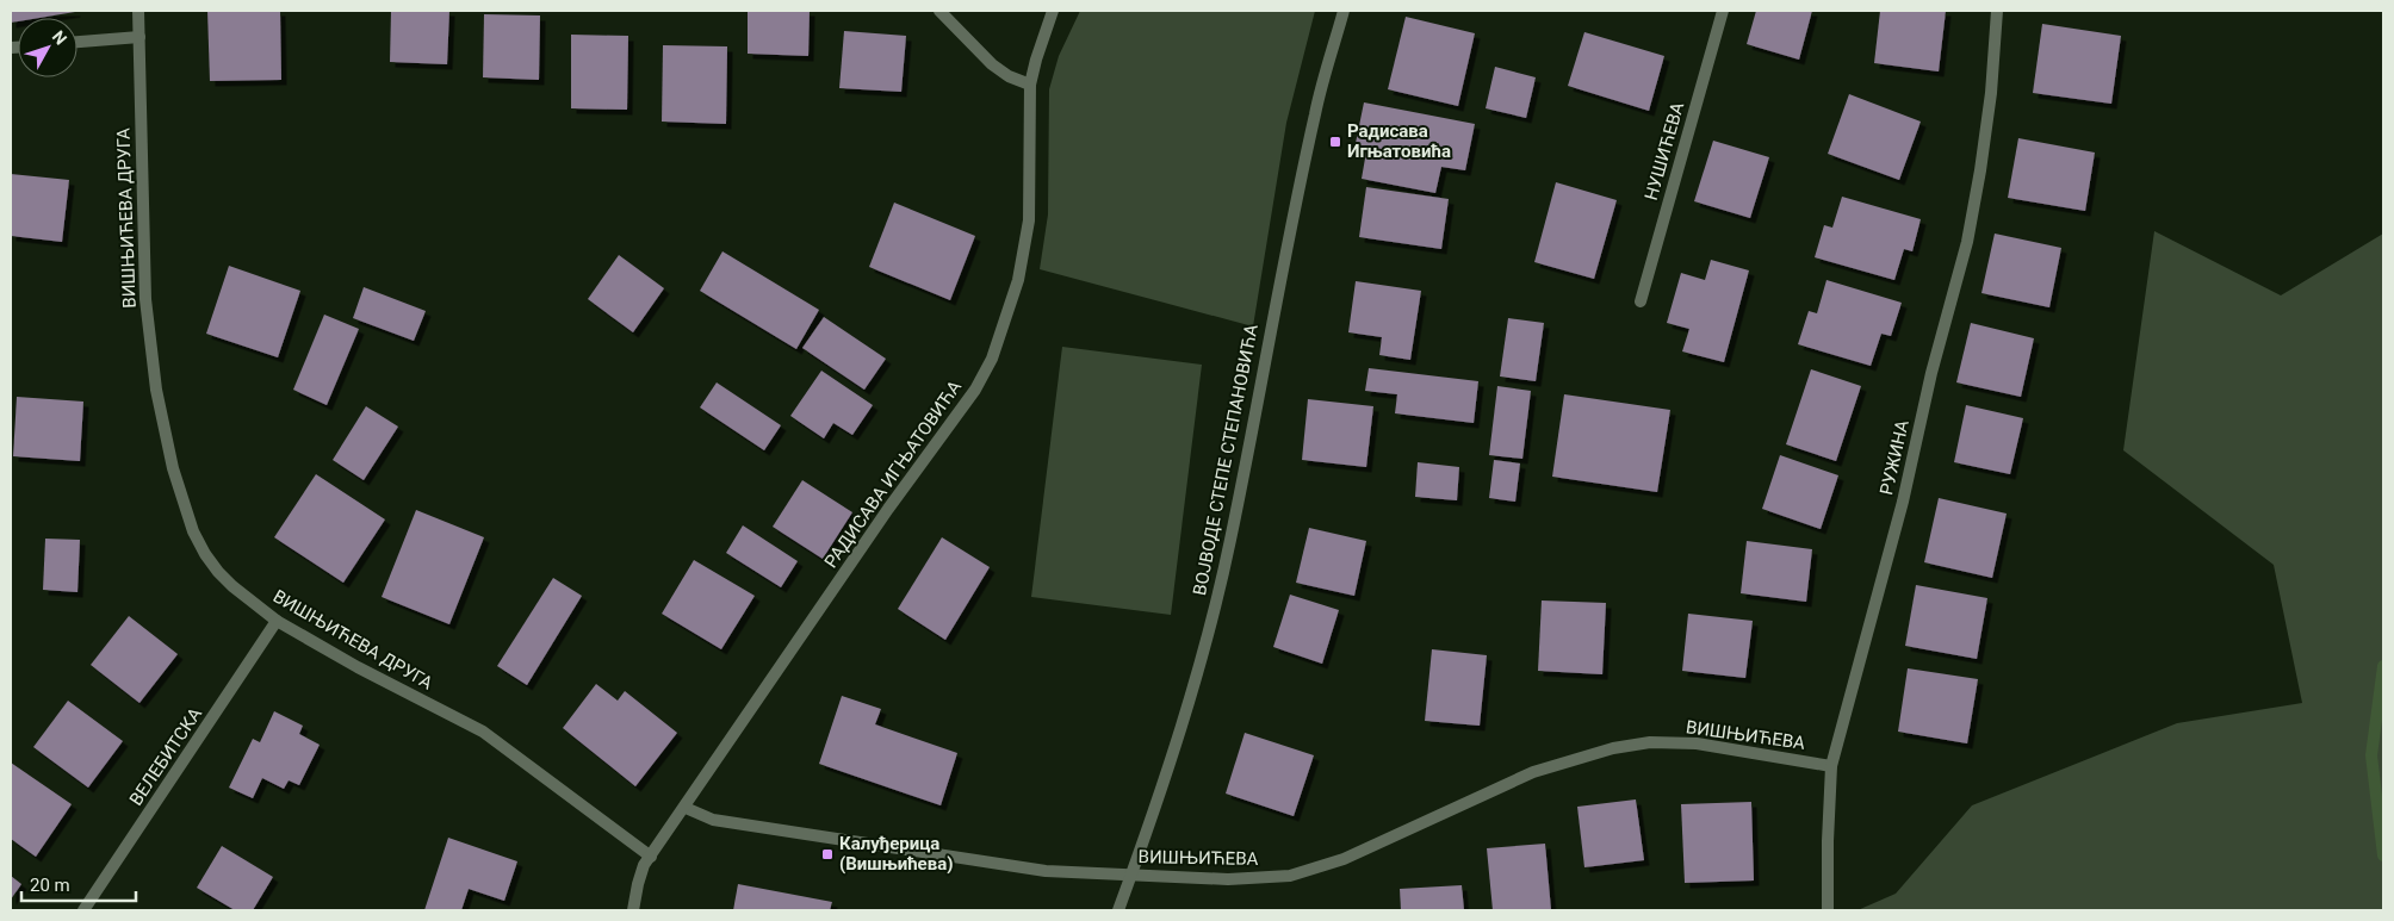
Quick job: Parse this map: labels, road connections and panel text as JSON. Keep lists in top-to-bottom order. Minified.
{"streets":{"street":["НУШИЋЕВА","ВИШЊИЋЕВА ДРУГА","РУЖИНА","ВОЈВОДЕ СТЕПЕ СТЕПАНОВИЋА","РАДИСАВА ИГЊАТОВИЋА","ВИШЊИЋЕВА","ВЕЛЕБИТСКА"]},"crossings":[["ВИШЊИЋЕВА ДРУГА","РАДИСАВА ИГЊАТОВИЋА"],["ВИШЊИЋЕВА ДРУГА","ВЕЛЕБИТСКА"],["РУЖИНА","ВИШЊИЋЕВА"],["ВОЈВОДЕ СТЕПЕ СТЕПАНОВИЋА","ВИШЊИЋЕВА"],["РАДИСАВА ИГЊАТОВИЋА","ВИШЊИЋЕВА"]],"places":{"transit":["Радисава Игњатовића","Калуђерица (Вишњићева)"]},"scale_bar":"20 m","north":"top right"}
